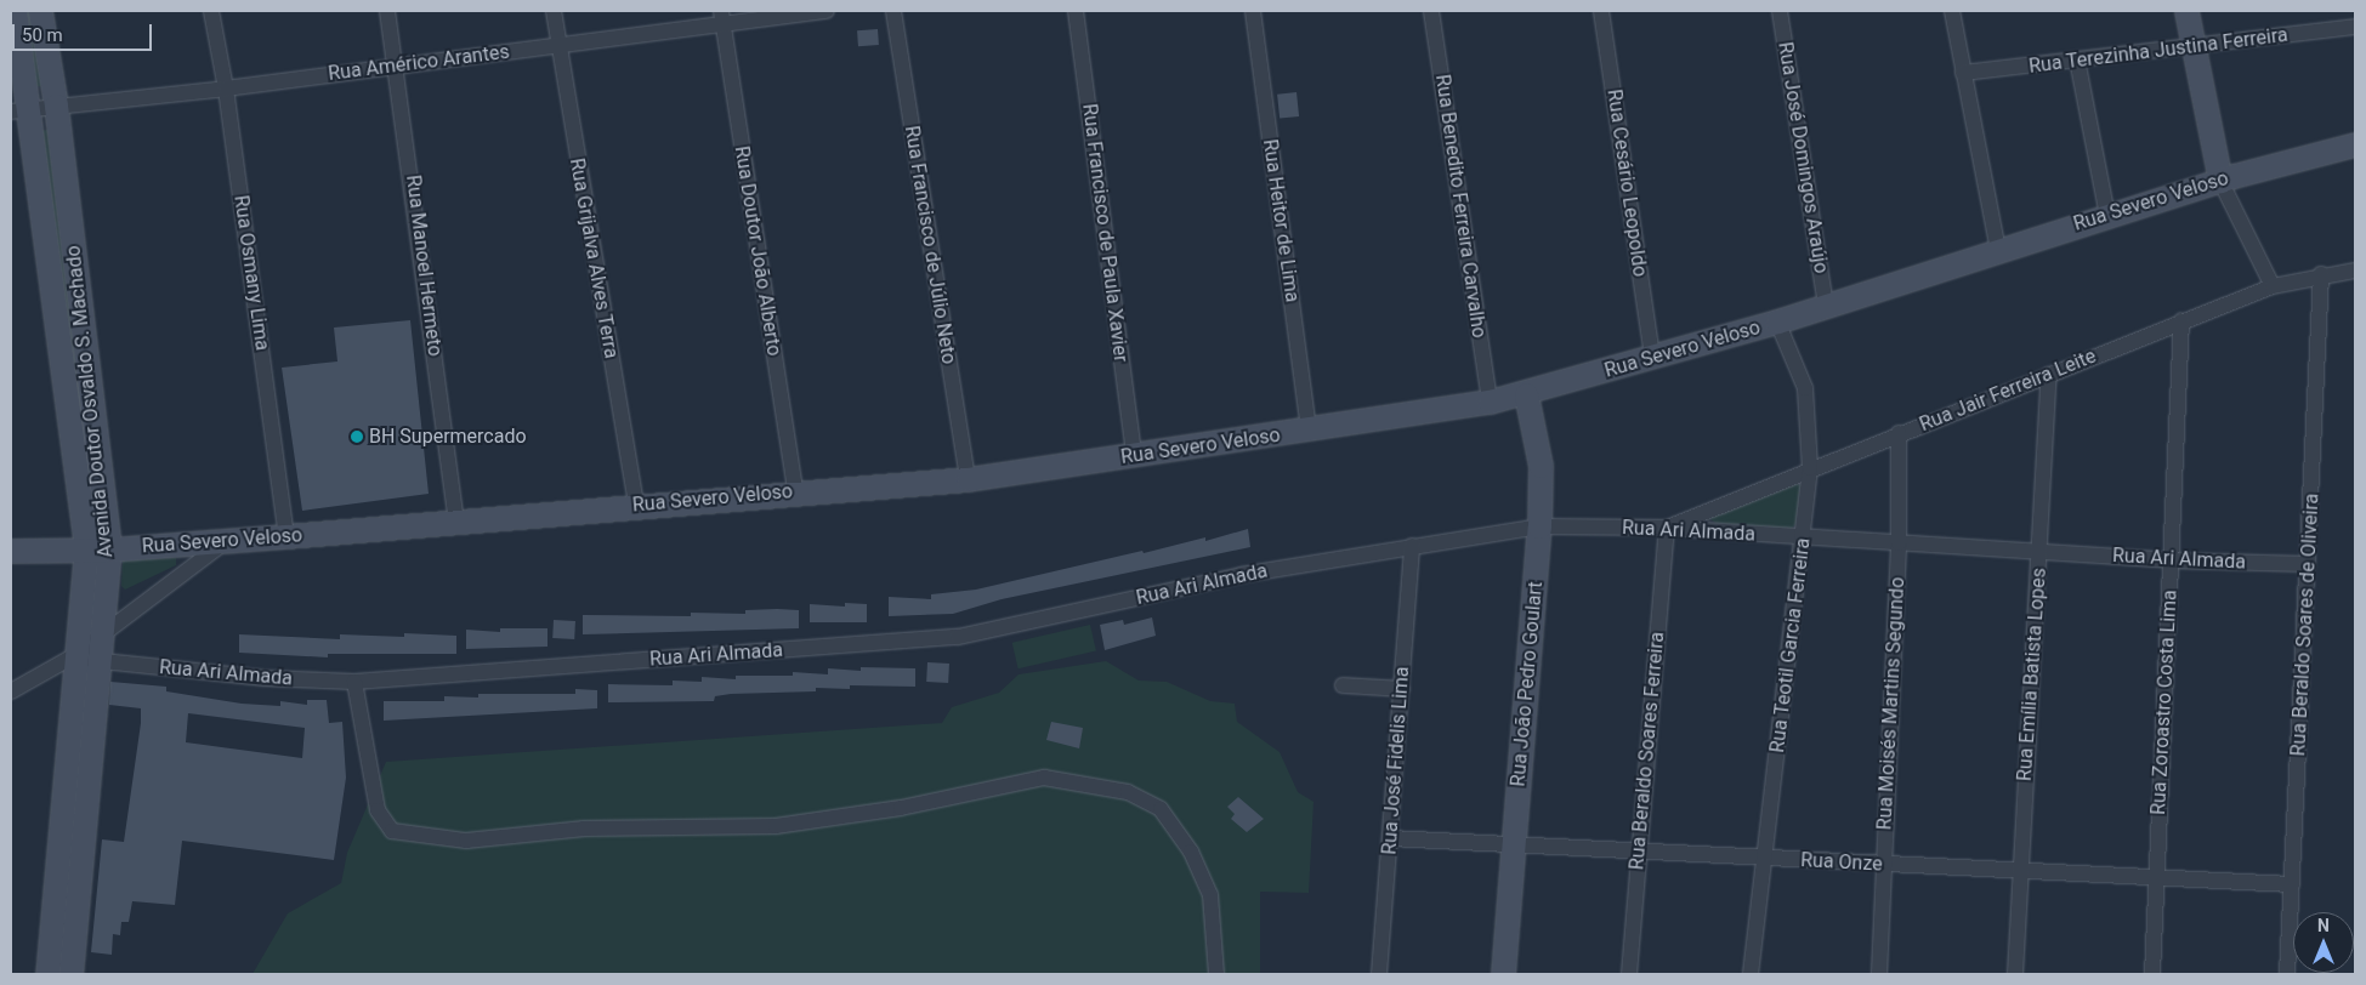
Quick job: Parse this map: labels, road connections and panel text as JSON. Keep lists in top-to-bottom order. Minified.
{"streets":{"street":["Rua Terezinha Justina Ferreira","Rua Américo Arantes","Rua José Domingos Araújo","Rua Cesário Leopoldo","Rua Severo Veloso","Rua Benedito Ferreira Carvalho","Rua Heitor de Lima","Rua Francisco de Paula Xavier","Rua Francisco de Júlio Neto","Rua Doutor João Alberto","Rua Grijalva Alves Terra","Rua Manoel Hermeto","Rua Osmany Lima","Rua Jair Ferreira Leite","Avenida Doutor Osvaldo S. Machado","Rua Ari Almada","Rua Beraldo Soares de Oliveira","Rua Teotil Garcia Ferreira","Rua Emília Batista Lopes","Rua João Pedro Goulart","Rua Zoroastro Costa Lima","Rua Moisés Martins Segundo","Rua Beraldo Soares Ferreira","Rua José Fidelis Lima","Rua Onze"]},"crossings":[["Rua Américo Arantes","Rua Doutor João Alberto"],["Rua Américo Arantes","Rua Grijalva Alves Terra"],["Rua Américo Arantes","Rua Manoel Hermeto"],["Rua Américo Arantes","Rua Osmany Lima"],["Rua Américo Arantes","Avenida Doutor Osvaldo S. Machado"],["Rua José Domingos Araújo","Rua Severo Veloso"],["Rua Cesário Leopoldo","Rua Severo Veloso"],["Rua Severo Veloso","Rua Benedito Ferreira Carvalho"],["Rua Severo Veloso","Rua Heitor de Lima"],["Rua Severo Veloso","Rua Francisco de Paula Xavier"],["Rua Severo Veloso","Rua Francisco de Júlio Neto"],["Rua Severo Veloso","Rua Doutor João Alberto"],["Rua Severo Veloso","Rua Grijalva Alves Terra"],["Rua Severo Veloso","Rua Manoel Hermeto"],["Rua Severo Veloso","Rua Osmany Lima"],["Rua Severo Veloso","Avenida Doutor Osvaldo S. Machado"],["Rua Severo Veloso","Rua Teotil Garcia Ferreira"],["Rua Severo Veloso","Rua João Pedro Goulart"],["Rua Jair Ferreira Leite","Rua Ari Almada"],["Rua Jair Ferreira Leite","Rua Beraldo Soares de Oliveira"],["Rua Jair Ferreira Leite","Rua Teotil Garcia Ferreira"],["Rua Jair Ferreira Leite","Rua Emília Batista Lopes"],["Rua Jair Ferreira Leite","Rua Zoroastro Costa Lima"],["Rua Jair Ferreira Leite","Rua Moisés Martins Segundo"],["Rua Jair Ferreira Leite","Rua Beraldo Soares Ferreira"],["Avenida Doutor Osvaldo S. Machado","Rua Ari Almada"],["Rua Ari Almada","Rua Beraldo Soares de Oliveira"],["Rua Ari Almada","Rua Teotil Garcia Ferreira"],["Rua Ari Almada","Rua Emília Batista Lopes"],["Rua Ari Almada","Rua João Pedro Goulart"],["Rua Ari Almada","Rua Zoroastro Costa Lima"],["Rua Ari Almada","Rua Moisés Martins Segundo"],["Rua Ari Almada","Rua Beraldo Soares Ferreira"],["Rua Ari Almada","Rua José Fidelis Lima"],["Rua Beraldo Soares de Oliveira","Rua Onze"],["Rua Teotil Garcia Ferreira","Rua Onze"],["Rua Emília Batista Lopes","Rua Onze"],["Rua João Pedro Goulart","Rua Onze"],["Rua Zoroastro Costa Lima","Rua Onze"],["Rua Moisés Martins Segundo","Rua Onze"],["Rua Beraldo Soares Ferreira","Rua Onze"],["Rua José Fidelis Lima","Rua Onze"]],"places":["BH Supermercado"],"scale_bar":"50 m","north":"top"}
